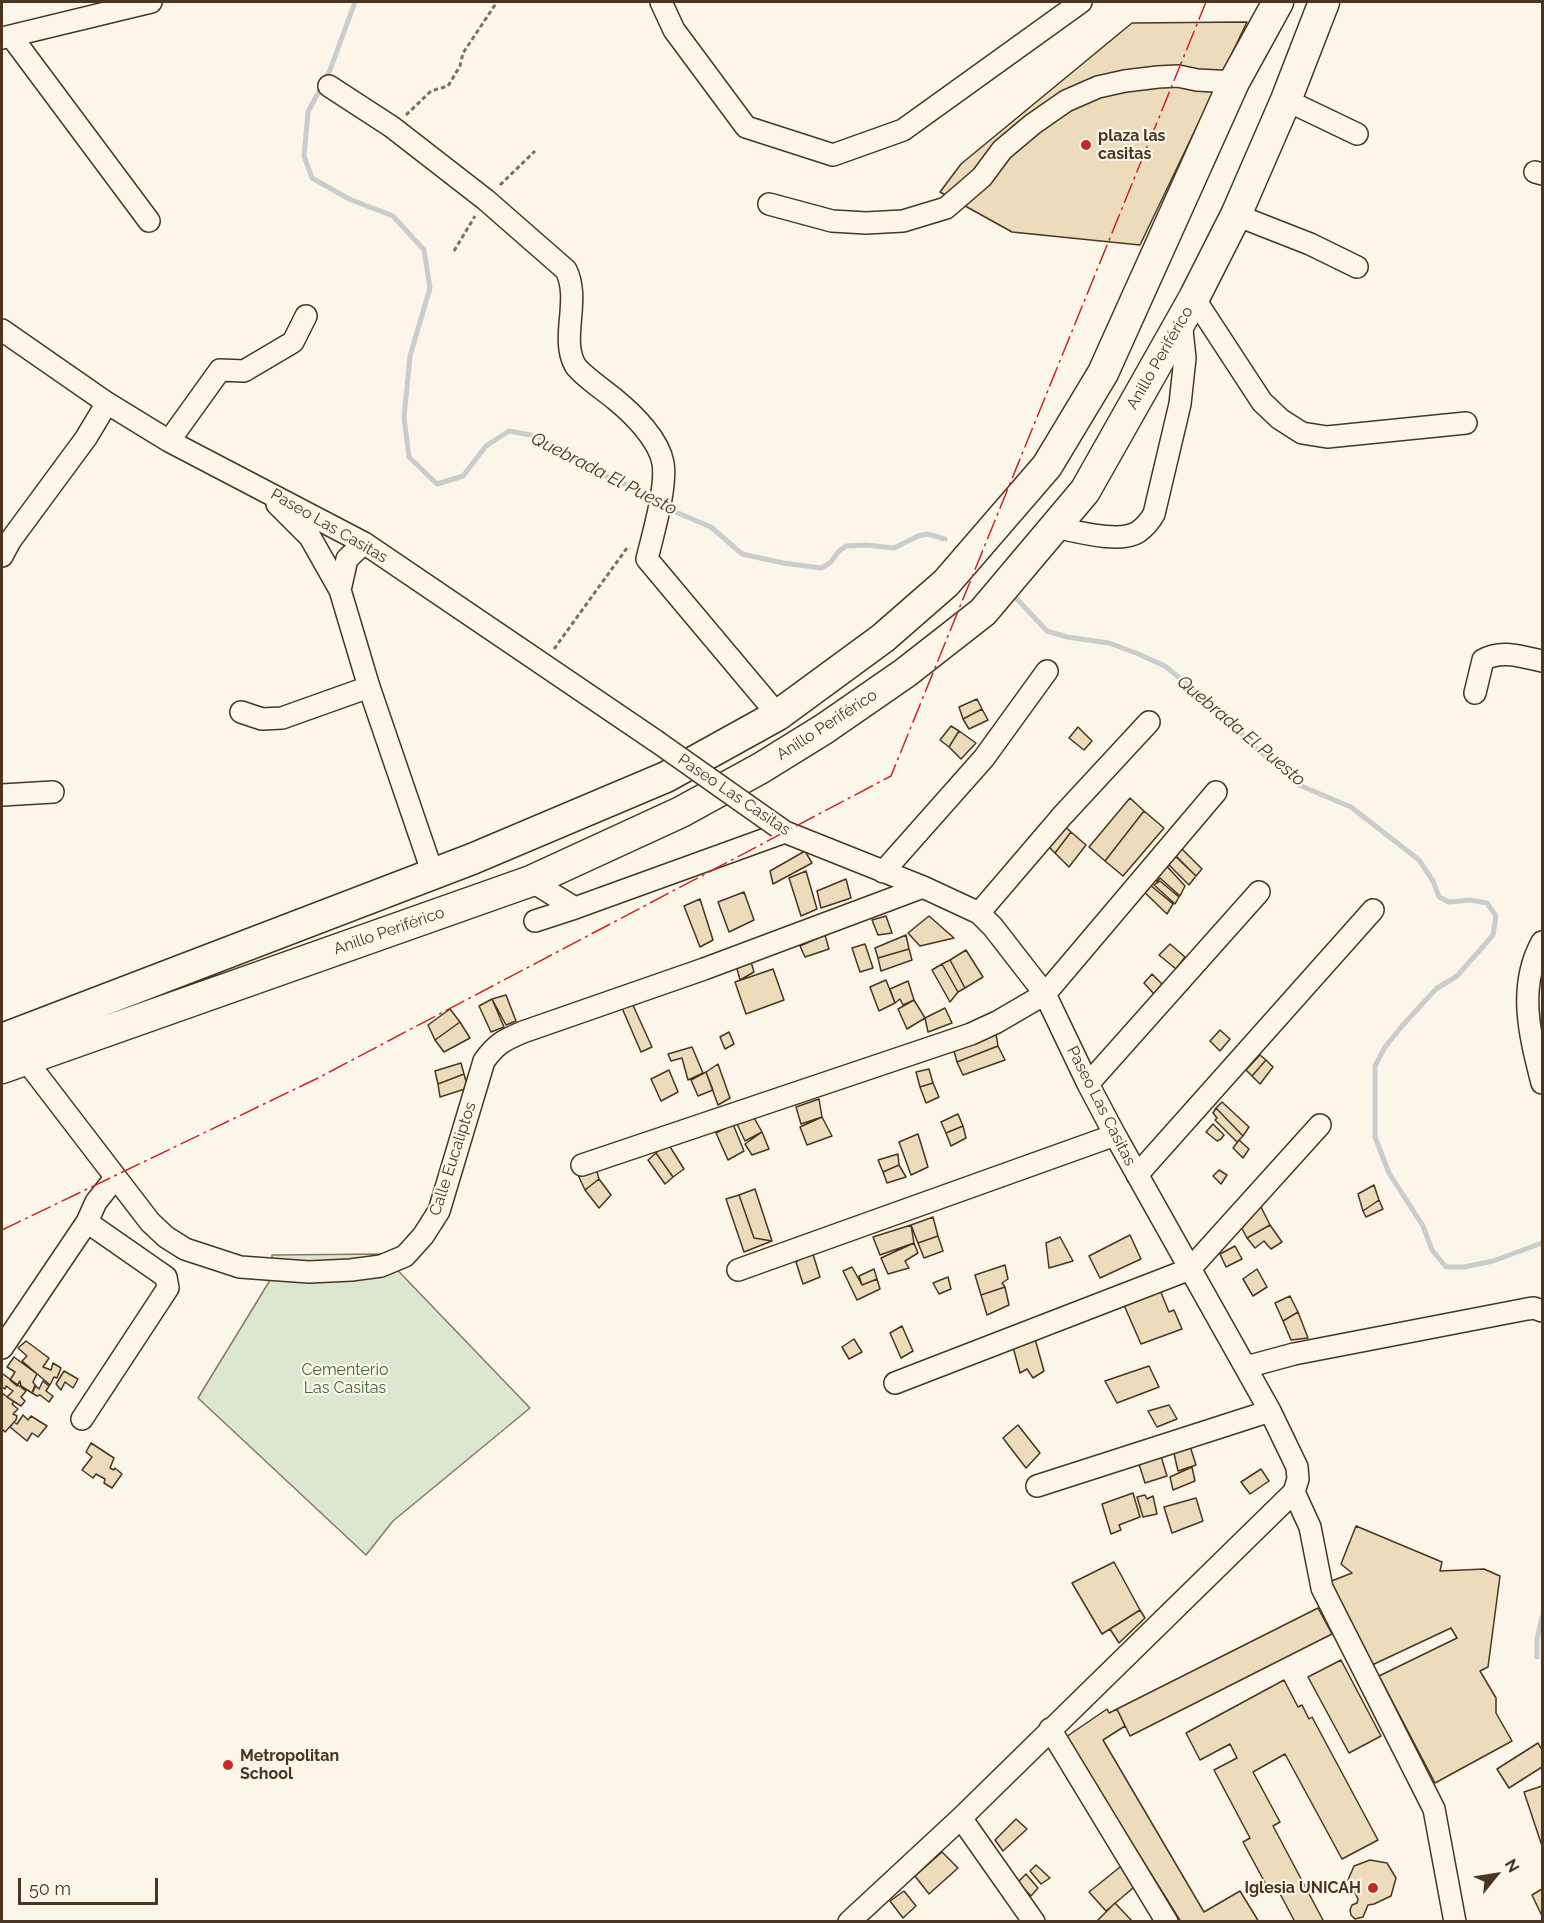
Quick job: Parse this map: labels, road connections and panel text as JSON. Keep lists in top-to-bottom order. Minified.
{"streets":{"highway":["Anillo Periférico"],"street":["Paseo Las Casitas","Calle Eucaliptos"]},"crossings":[["Anillo Periférico","Calle Eucaliptos"],["Paseo Las Casitas","Calle Eucaliptos"]],"water":["Quebrada El Puesto"],"parks":["Cementerio Las Casitas"],"places":["plaza las casitas","Metropolitan School","Iglesia UNICAH"],"scale_bar":"50 m","north":"top right"}
